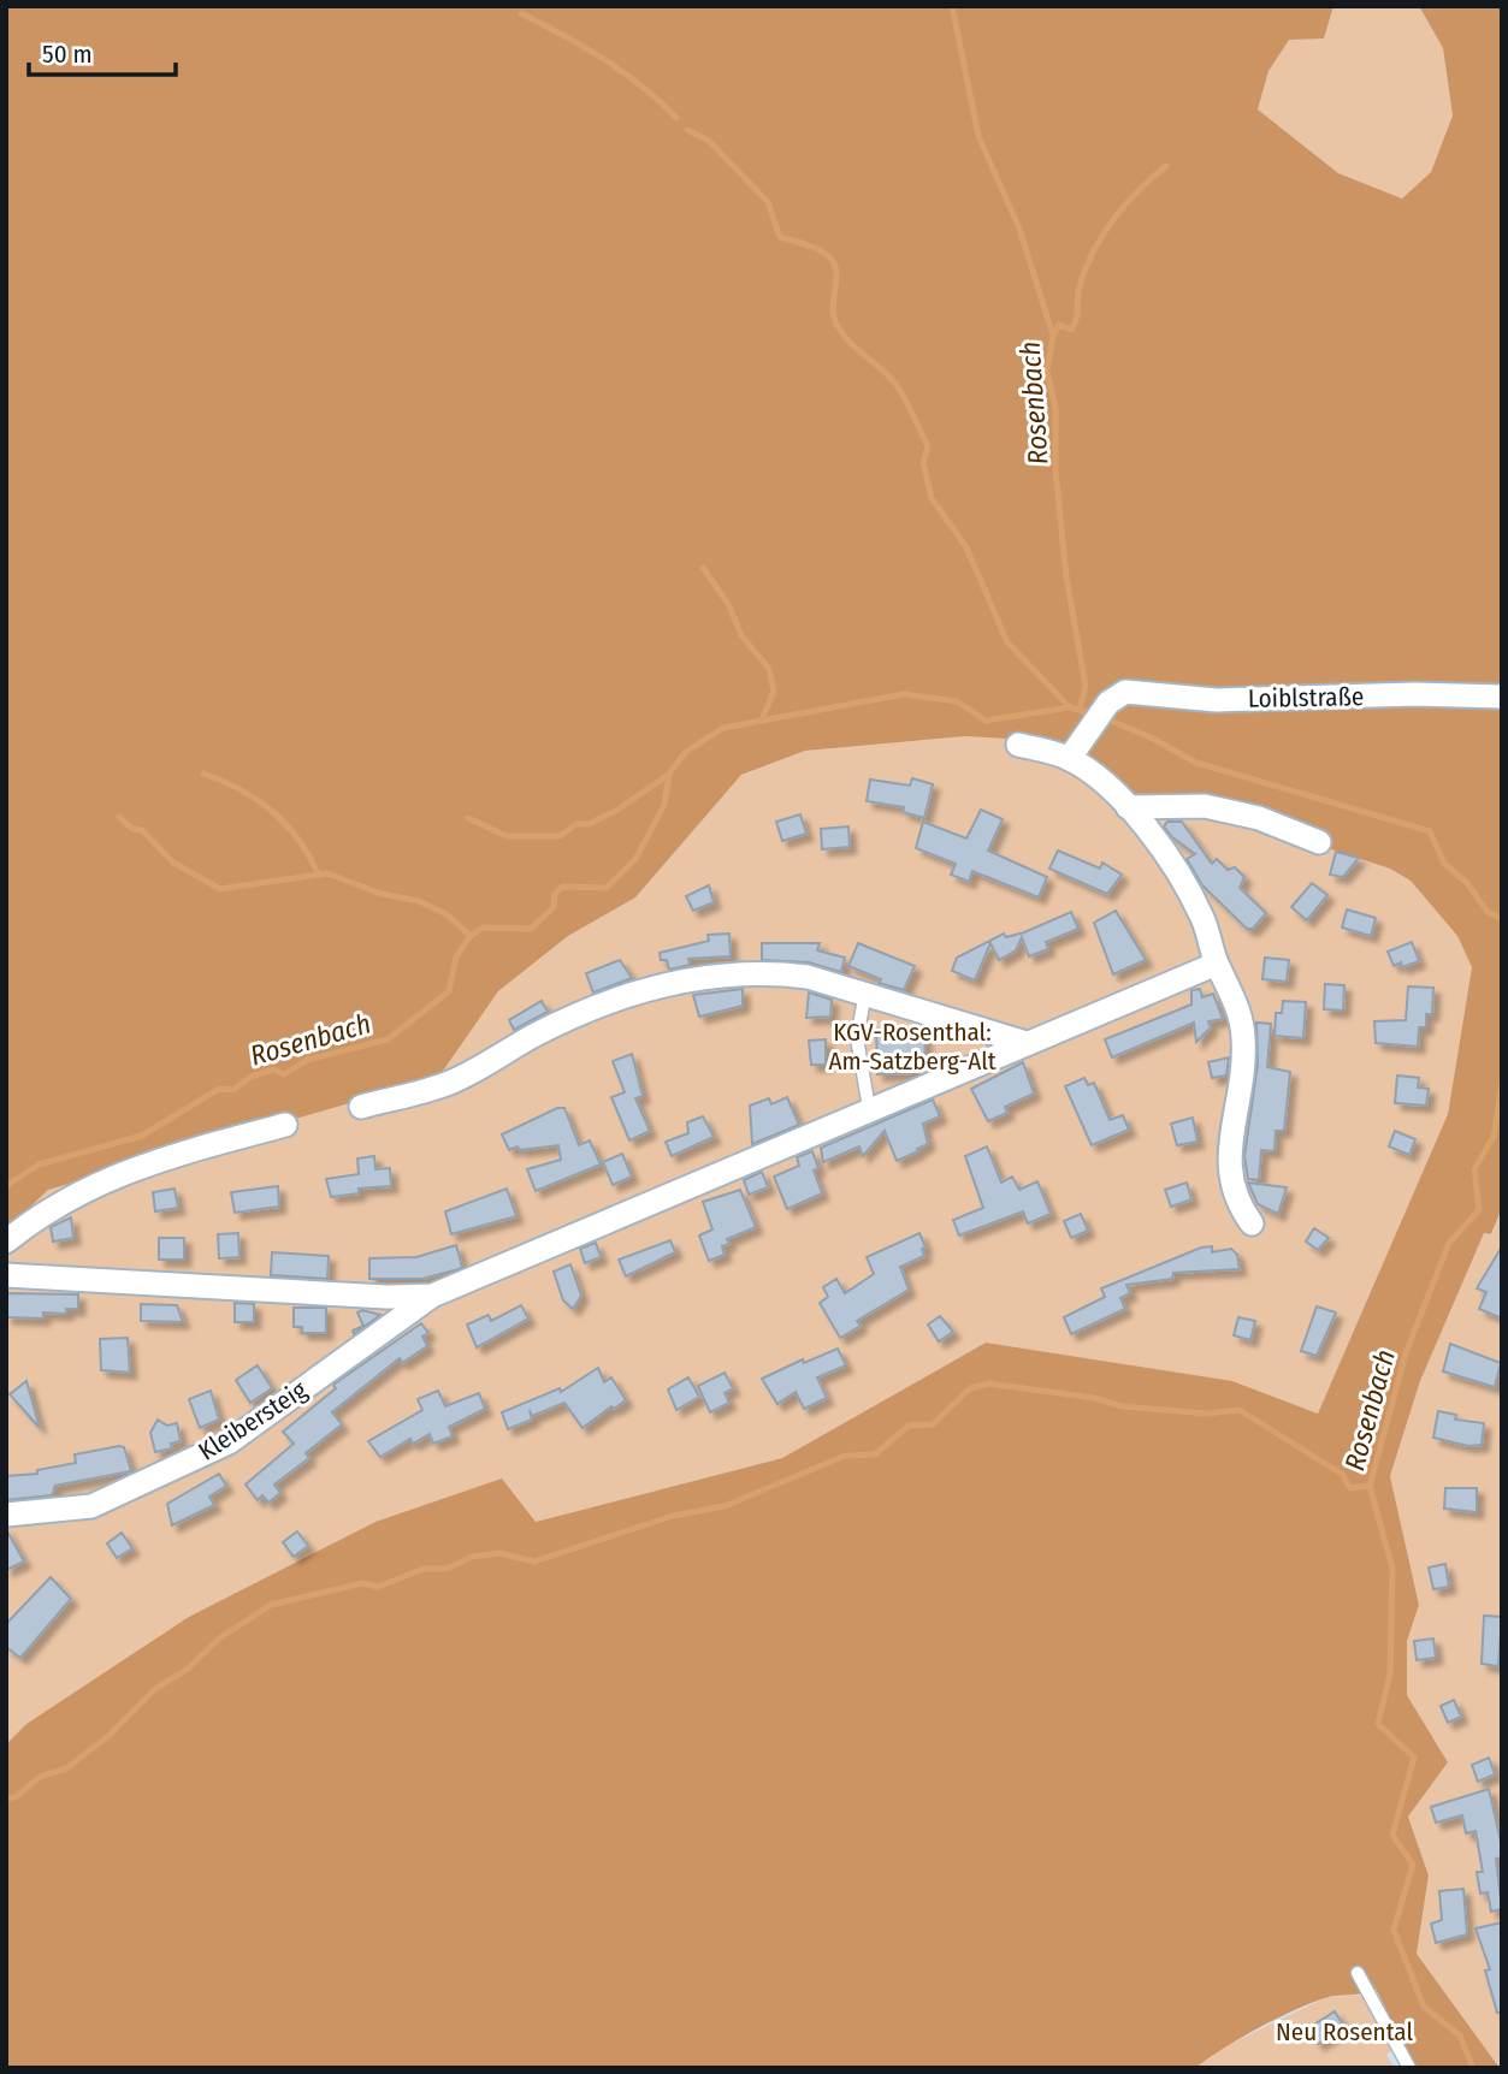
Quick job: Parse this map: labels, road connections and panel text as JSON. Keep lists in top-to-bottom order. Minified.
{"streets":{"street":["Loiblstraße","Kleibersteig"]},"water":["Rosenbach"],"parks":["KGV-Rosenthal: Am-Satzberg-Alt","Neu Rosental"],"scale_bar":"50 m"}
